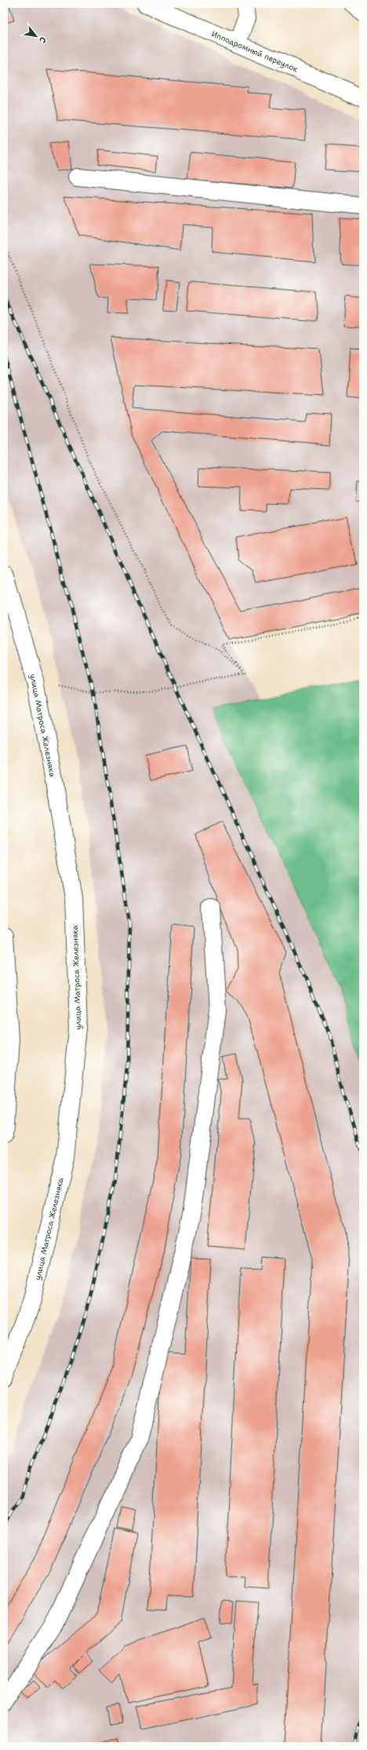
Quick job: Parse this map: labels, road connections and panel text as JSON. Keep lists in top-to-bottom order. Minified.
{"streets":{"street":["Ипподромный переулок","улица Матроса Железняка"]},"north":"bottom right"}
